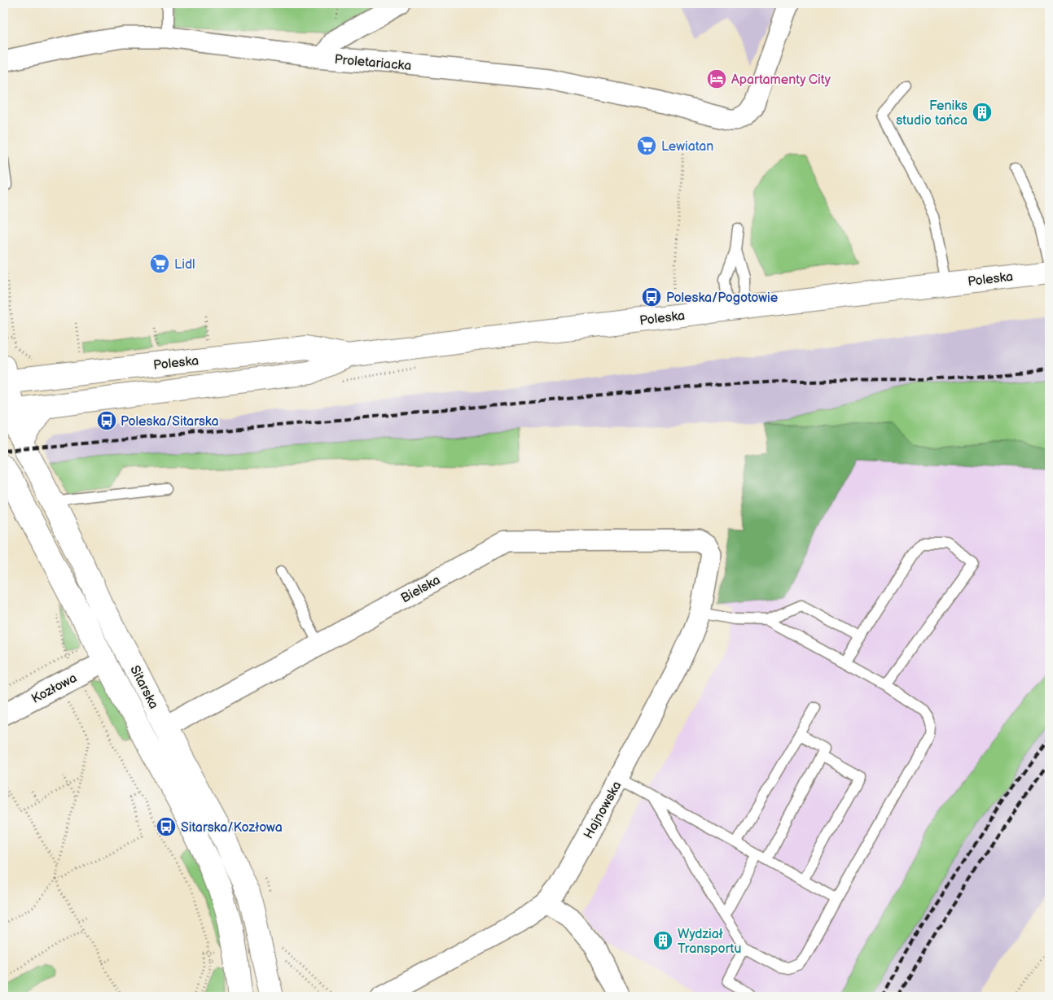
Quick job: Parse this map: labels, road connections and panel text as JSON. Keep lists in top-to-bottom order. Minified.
{"streets":{"main road":["Poleska","Sitarska"],"street":["Proletariacka","Bielska","Kozłowa","Hajnowska"]},"crossings":[["Poleska","Sitarska"],["Bielska","Sitarska"],["Bielska","Hajnowska"],["Sitarska","Kozłowa"]],"places":{"hotel":["Apartamenty City"],"building":["Feniks studio tańca","Wydział Transportu"],"supermarket":["Lewiatan","Lidl"],"bus stop":["Poleska/Pogotowie","Poleska/Sitarska","Sitarska/Kozłowa"]}}
